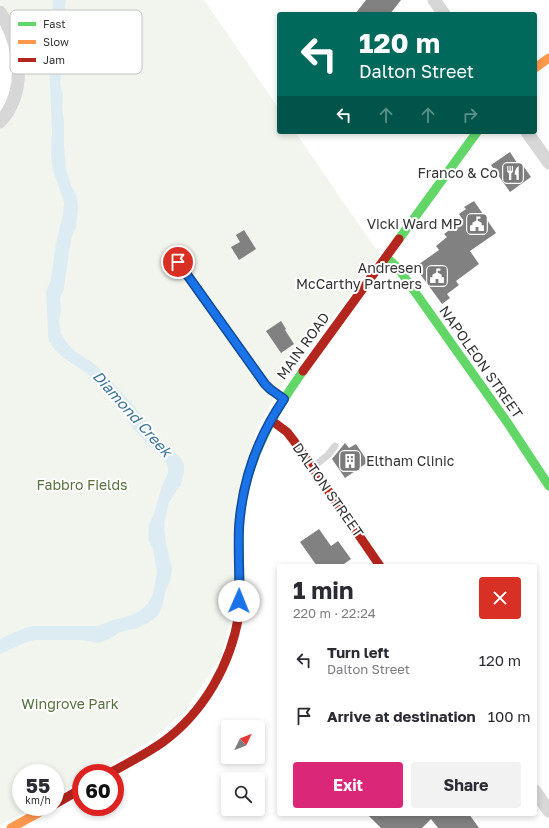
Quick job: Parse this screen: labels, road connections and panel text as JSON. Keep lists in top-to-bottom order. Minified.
{"streets":{"main road":["MAIN ROAD","NAPOLEON STREET","DALTON STREET"]},"crossings":[["MAIN ROAD","NAPOLEON STREET"],["MAIN ROAD","DALTON STREET"]],"water":["Diamond Creek"],"parks":["Fabbro Fields","Wingrove Park"],"places":{"restaurant":["Franco & Co"],"public building":["Vicki Ward MP","Andresen McCarthy Partners"],"building":["Eltham Clinic"]},"legend":["Fast","Slow","Jam"],"north":"top right","page":{"turn":["120 m","Dalton Street"],"heading":["1 min","220 m · 22:24"],"list":[{"name":"Turn left","note":"Dalton Street","value":"120 m"},{"name":"Arrive at destination","value":"100 m"}],"buttons":["Exit","Share"],"speed":"55 km/h","limit":"60"}}
